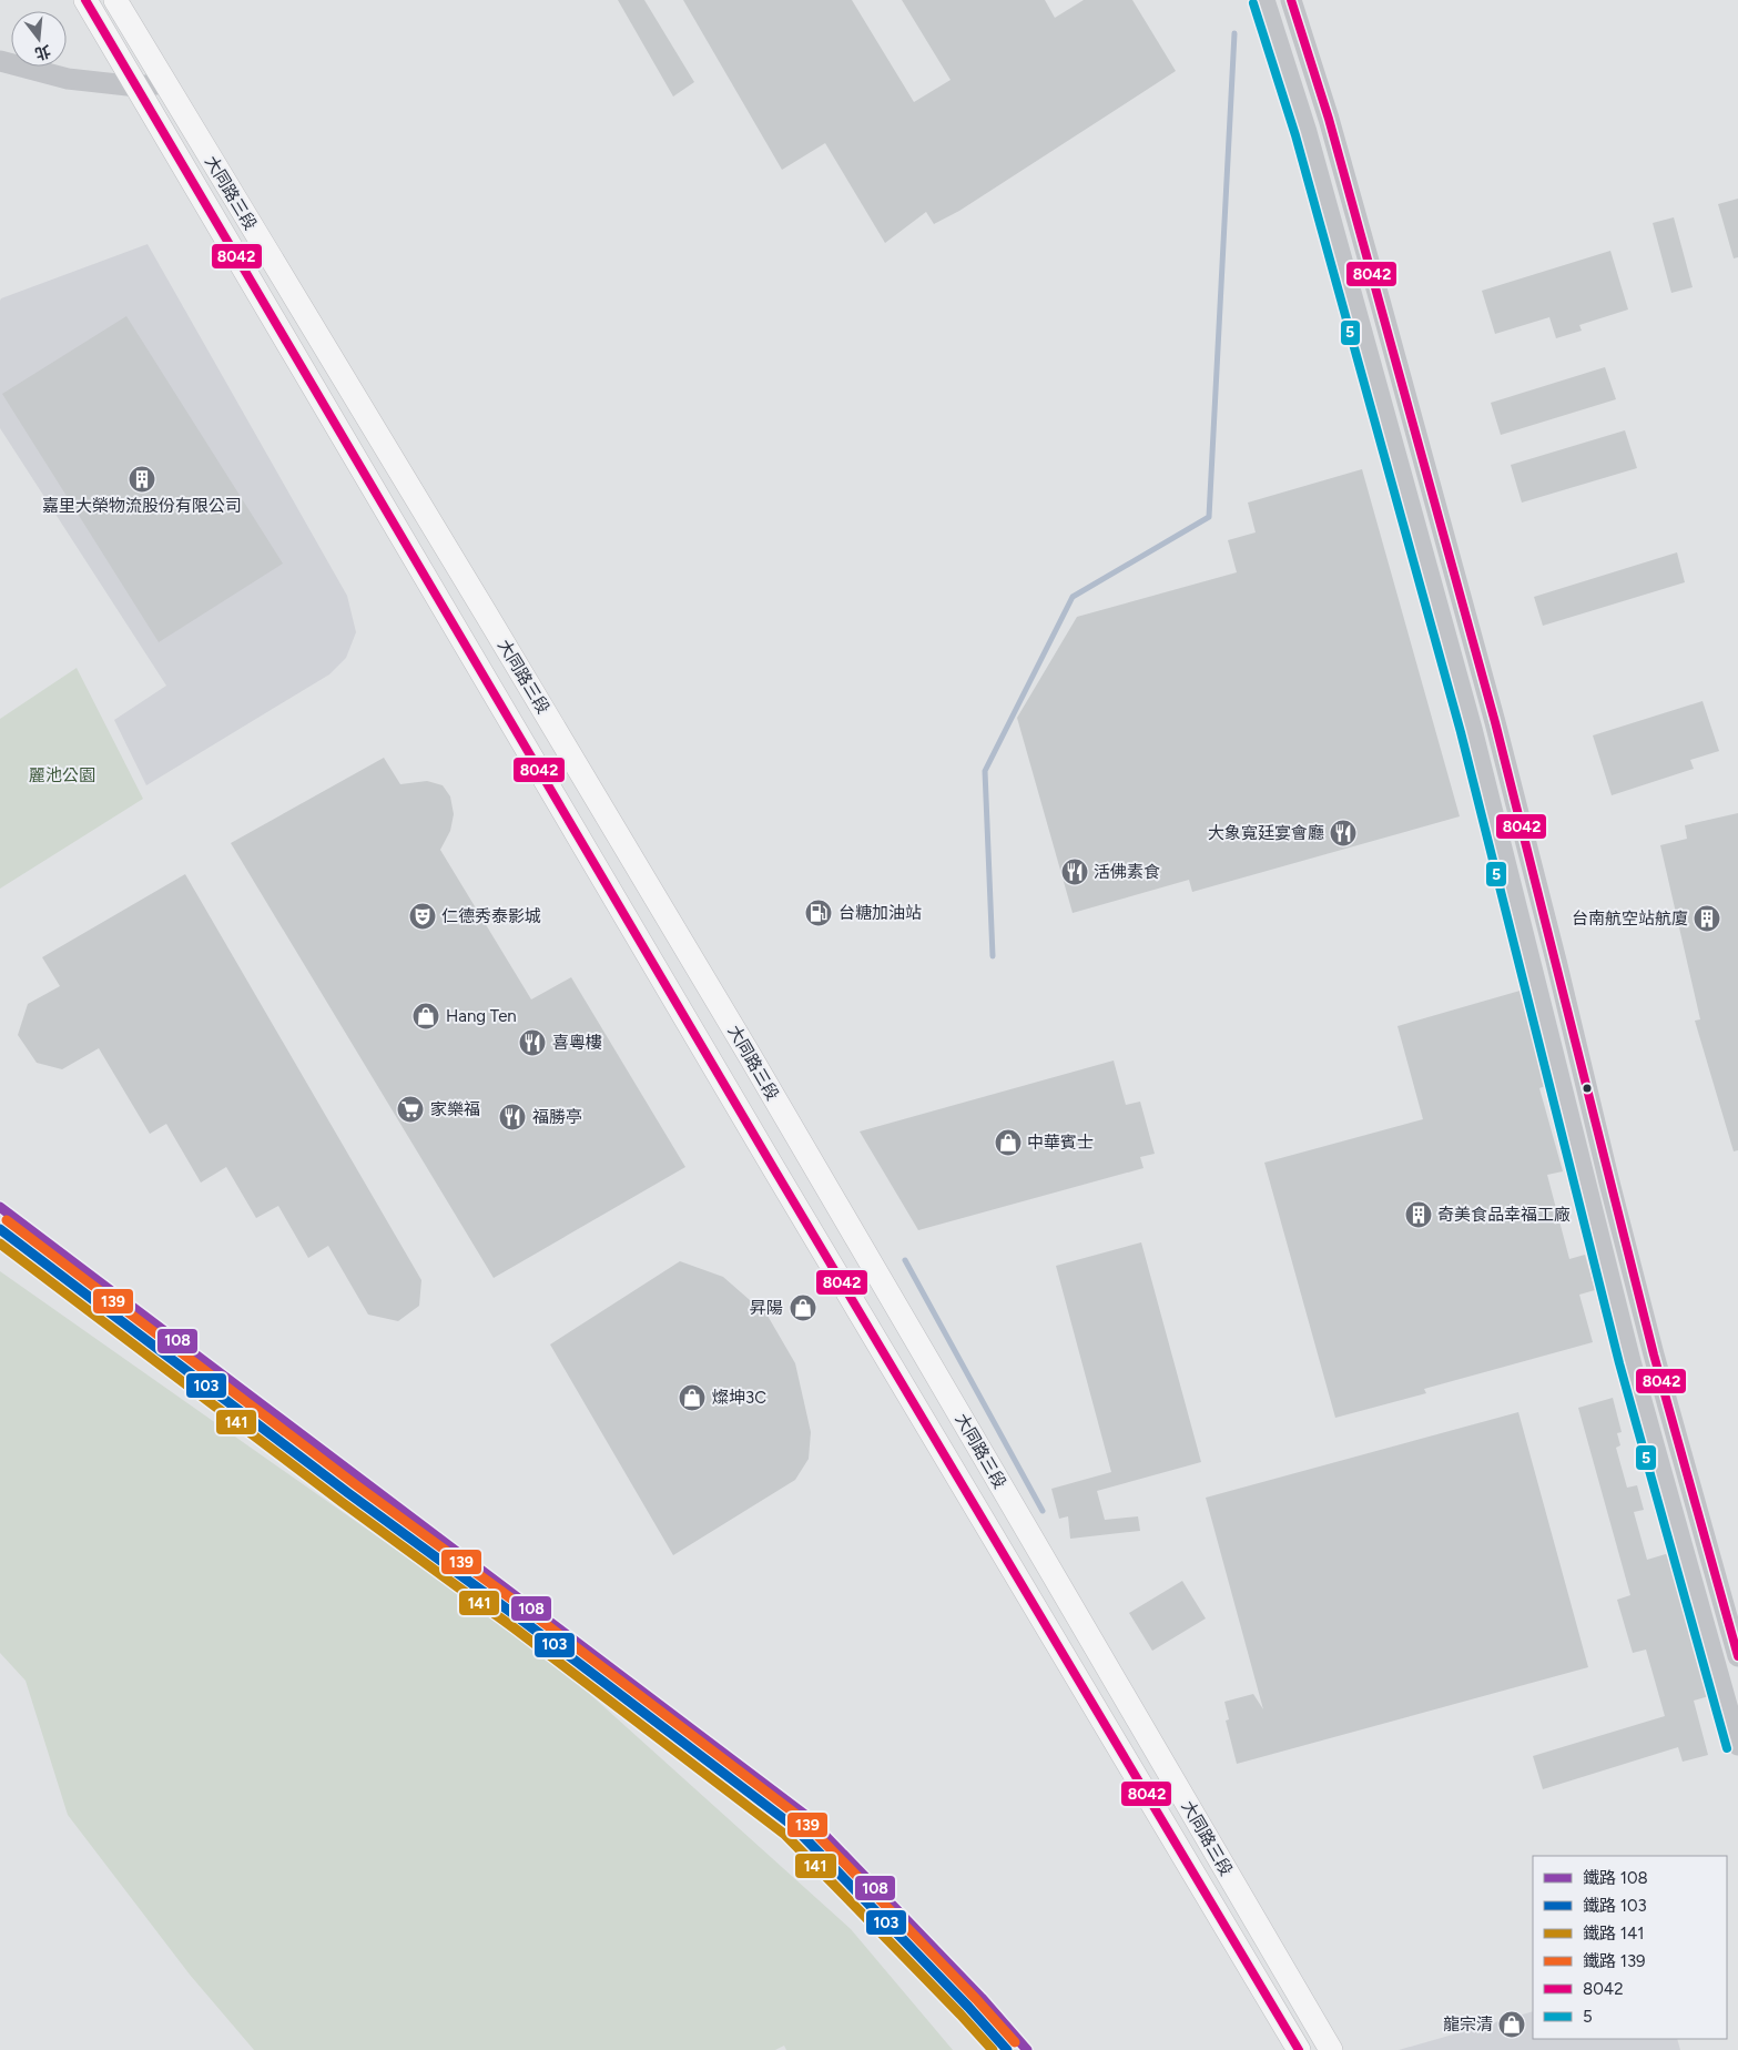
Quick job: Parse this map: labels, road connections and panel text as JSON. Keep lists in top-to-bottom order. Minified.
{"streets":{"main road":["大同路三段"]},"parks":["麗池公園"],"places":{"building":["嘉里大榮物流股份有限公司","台南航空站航廈","奇美食品幸福工廠"],"restaurant":["大象寬廷宴會廳","活佛素食","喜粵樓","福勝亭"],"fuel station":["台糖加油站"],"theatre":["仁德秀泰影城"],"shop":["Hang Ten","中華賓士","昇陽","燦坤3C","龍宗清"],"supermarket":["家樂福"]},"lines":["transit line 8042","transit line 5","rail line 108","rail line 139","rail line 103","rail line 141"],"legend":["鐵路 108","鐵路 103","鐵路 141","鐵路 139","8042","5"],"north":"bottom"}
